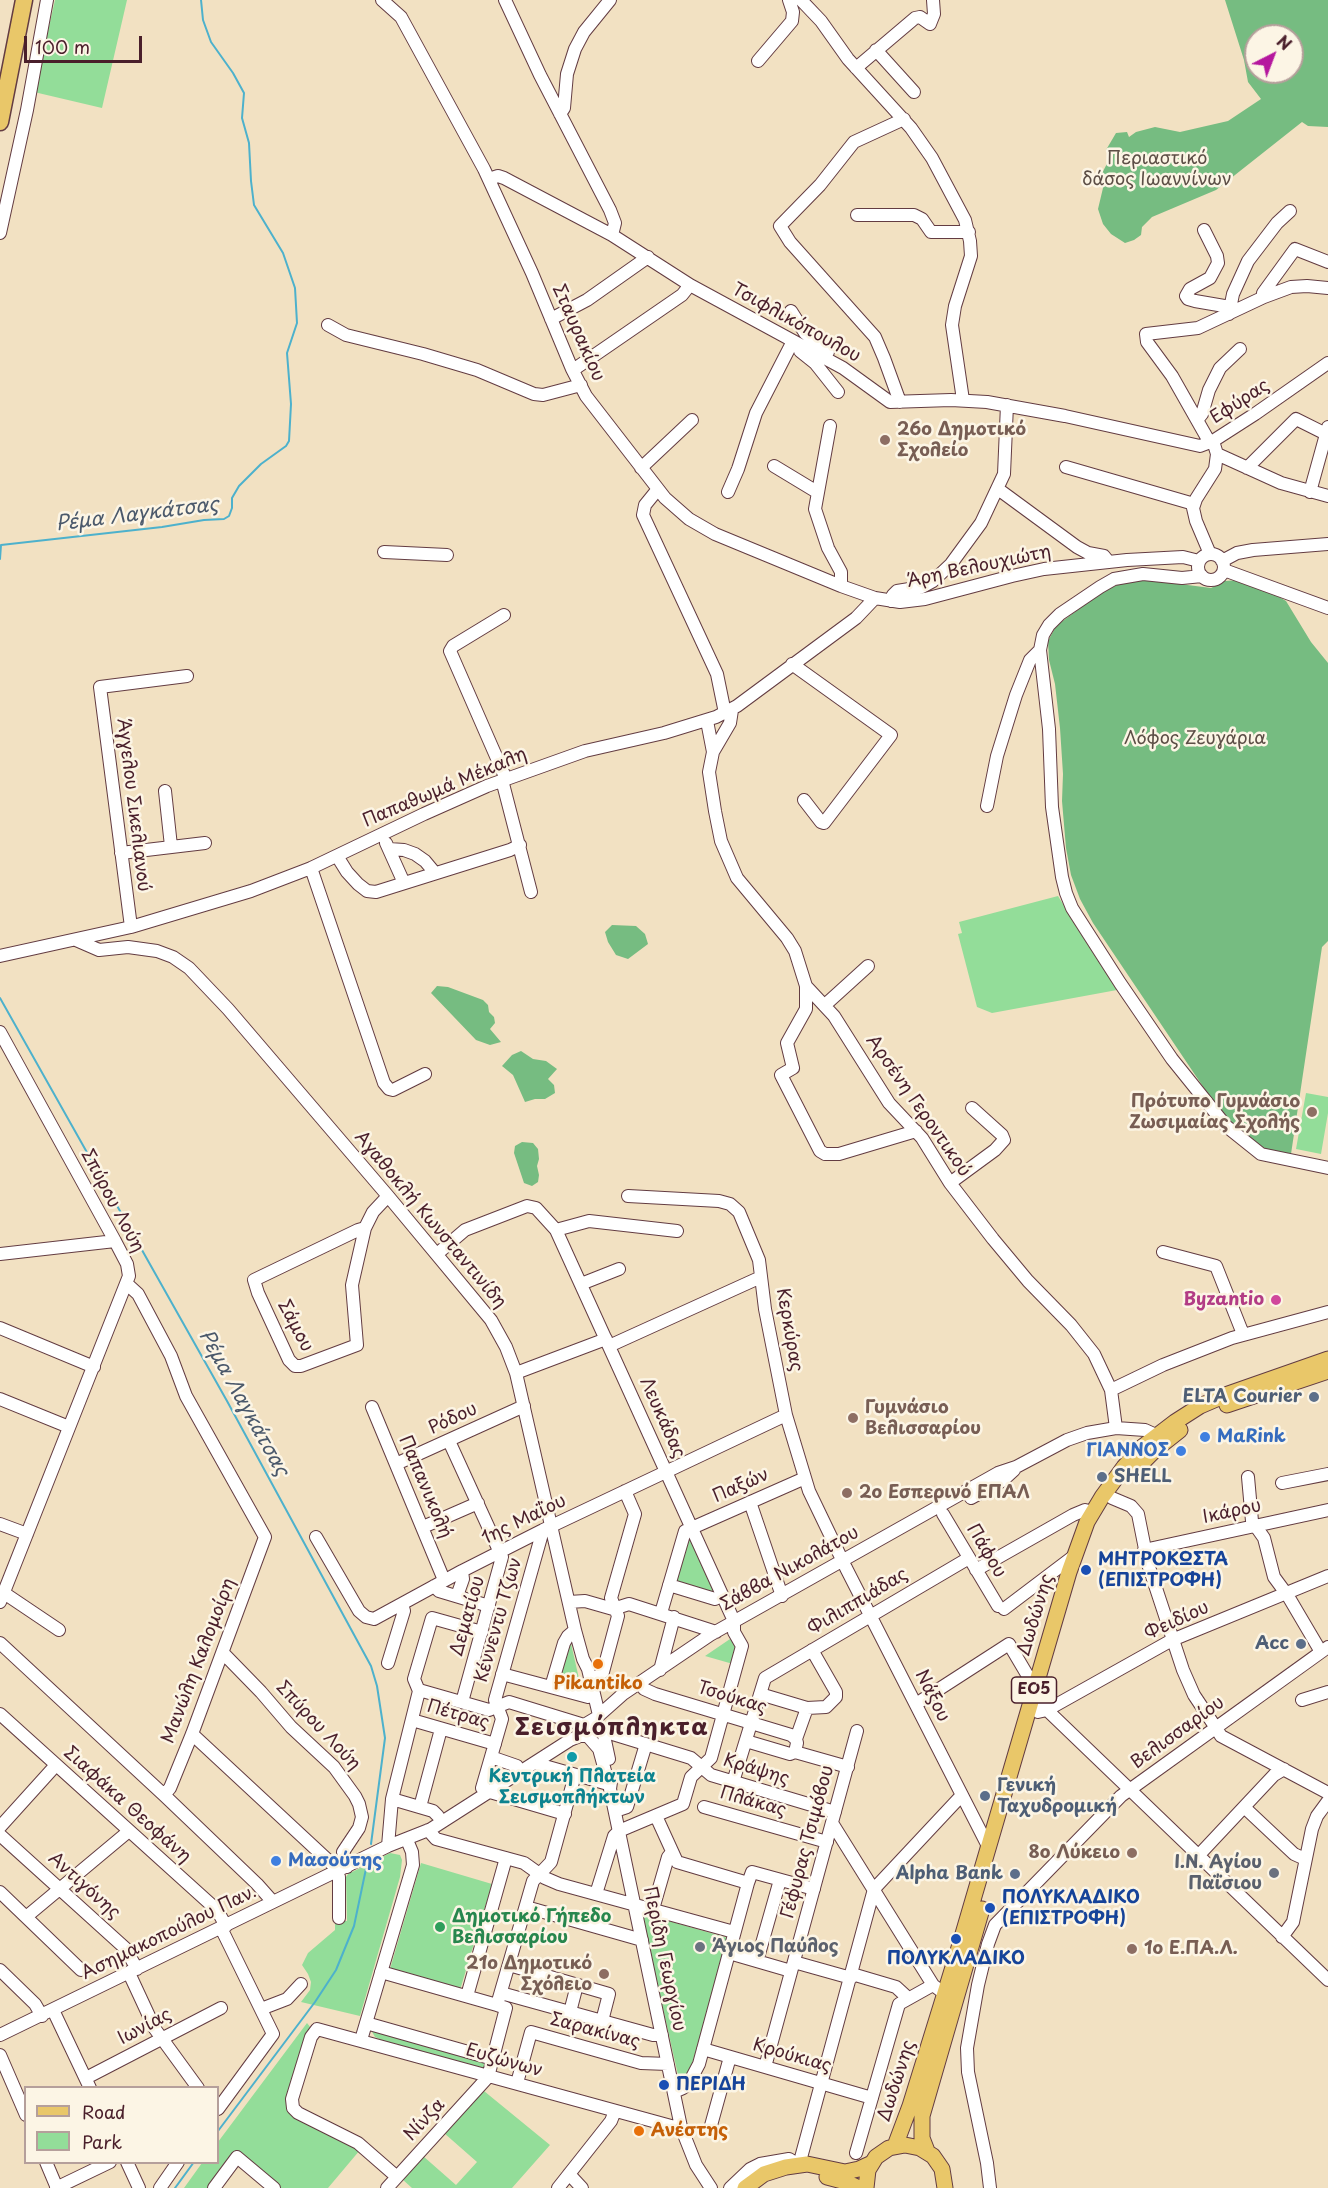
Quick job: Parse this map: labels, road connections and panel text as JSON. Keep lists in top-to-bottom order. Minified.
{"streets":{"main road":["Δωδώνης","ΕΟ5"],"street":["Τσιφλικόπουλου","Σταυρακίου","Εφύρας","Άρη Βελουχιώτη","Παπαθωμά Μέκαλη","Άγγελου Σικελιανού","Αρσένη Γεροντικού","Σπύρου Λούη","Αγαθοκλή Κωνσταντινίδη","Σάμου","Κερκύρας","Λευκάδας","Ρόδου","Παξών","Παπανικολή","Ικάρου","1ης Μαΐου","Πάφου","Σάββα Νικολάτου","Φιλιππιάδας","Δεματίου","Κέννεντυ Τζων","Φειδίου","Μανώλη Καλομοίρη","Νάξου","Τσούκας","Πέτρας","Βελισσαρίου","Κράψης","Πλάκας","Σιαφάκα Θεοφάνη","Γέφυρας Τσιμόβου","Αντιγόνης","Ασημακοπούλου Παν.","Περίδη Γεωργίου","Ιωνίας","Σαρακίνας","Κρούκιας","Ευζώνων","Νίνζα"]},"crossings":[["Τσιφλικόπουλου","Σταυρακίου"],["Τσιφλικόπουλου","Εφύρας"],["Σταυρακίου","Άρη Βελουχιώτη"],["Άρη Βελουχιώτη","Παπαθωμά Μέκαλη"],["Παπαθωμά Μέκαλη","Άγγελου Σικελιανού"],["Παπαθωμά Μέκαλη","Αρσένη Γεροντικού"],["Παπαθωμά Μέκαλη","Αγαθοκλή Κωνσταντινίδη"],["Αρσένη Γεροντικού","Σάββα Νικολάτου"],["Σπύρου Λούη","Μανώλη Καλομοίρη"],["Σπύρου Λούη","Ασημακοπούλου Παν."],["Αγαθοκλή Κωνσταντινίδη","Σάμου"],["Αγαθοκλή Κωνσταντινίδη","Λευκάδας"],["Αγαθοκλή Κωνσταντινίδη","Ρόδου"],["Αγαθοκλή Κωνσταντινίδη","1ης Μαΐου"],["Αγαθοκλή Κωνσταντινίδη","Σάββα Νικολάτου"],["Αγαθοκλή Κωνσταντινίδη","Κέννεντυ Τζων"],["Αγαθοκλή Κωνσταντινίδη","Κράψης"],["Αγαθοκλή Κωνσταντινίδη","Περίδη Γεωργίου"],["Κερκύρας","Παξών"],["Κερκύρας","1ης Μαΐου"],["Κερκύρας","Σάββα Νικολάτου"],["Κερκύρας","Νάξου"],["Λευκάδας","Παξών"],["Λευκάδας","1ης Μαΐου"],["Λευκάδας","Σάββα Νικολάτου"],["Λευκάδας","Τσούκας"],["Λευκάδας","Κράψης"],["Λευκάδας","Περίδη Γεωργίου"],["Ρόδου","Παπανικολή"],["Παπανικολή","1ης Μαΐου"],["1ης Μαΐου","Δεματίου"],["1ης Μαΐου","Κέννεντυ Τζων"],["Πάφου","Σάββα Νικολάτου"],["Πάφου","Φιλιππιάδας"],["Πάφου","Δωδώνης"],["Σάββα Νικολάτου","Δωδώνης"],["Σάββα Νικολάτου","Νάξου"],["Σάββα Νικολάτου","Τσούκας"],["Σάββα Νικολάτου","Κράψης"],["Σάββα Νικολάτου","Περίδη Γεωργίου"],["Φιλιππιάδας","Νάξου"],["Δωδώνης","Φειδίου"],["Δωδώνης","Νάξου"],["Δεματίου","Κράψης"],["Κέννεντυ Τζων","Πέτρας"],["Κέννεντυ Τζων","Κράψης"],["Τσούκας","Γέφυρας Τσιμόβου"],["Κράψης","Γέφυρας Τσιμόβου"],["Κράψης","Περίδη Γεωργίου"],["Πλάκας","Γέφυρας Τσιμόβου"],["Σιαφάκα Θεοφάνη","Ασημακοπούλου Παν."],["Γέφυρας Τσιμόβου","Κρούκιας"],["Αντιγόνης","Ασημακοπούλου Παν."],["Αντιγόνης","Ιωνίας"],["Περίδη Γεωργίου","Σαρακίνας"],["Περίδη Γεωργίου","Ευζώνων"],["Σαρακίνας","Ευζώνων"],["Ευζώνων","Νίνζα"]],"districts":["Σεισμόπληκτα"],"water":["Ρέμα Λαγκάτσας"],"parks":["Περιαστικό δάσος Ιωαννίνων","Λόφος Ζευγάρια"],"places":["26ο Δημοτικό Σχολείο","Πρότυπο Γυμνάσιο Ζωσιμαίας Σχολής","Byzantio","ELTA Courier","Γυμνάσιο Βελισσαρίου","MaRink","ΓΙΑΝΝΟΣ","SHELL","2ο Εσπερινό ΕΠΑΛ","ΜΗΤΡΟΚΩΣΤΑ (ΕΠΙΣΤΡΟΦΗ)","Acc","Pikantiko","Κεντρική Πλατεία Σεισμοπλήκτων","Γενική Ταχυδρομική","8ο Λύκειο","Μασούτης","Ι.Ν. Αγίου Παΐσιου","Alpha Bank","ΠΟΛΥΚΛΑΔΙΚΟ (ΕΠΙΣΤΡΟΦΗ)","Δημοτικό Γήπεδο Βελισσαρίου","ΠΟΛΥΚΛΑΔΙΚΟ","Άγιος Παύλος","1ο Ε.ΠΑ.Λ.","21ο Δημοτικό Σχόλειο","ΠΕΡΙΔΗ","Ανέστης"],"legend":["Road","Park"],"scale_bar":"100 m","north":"top right"}
